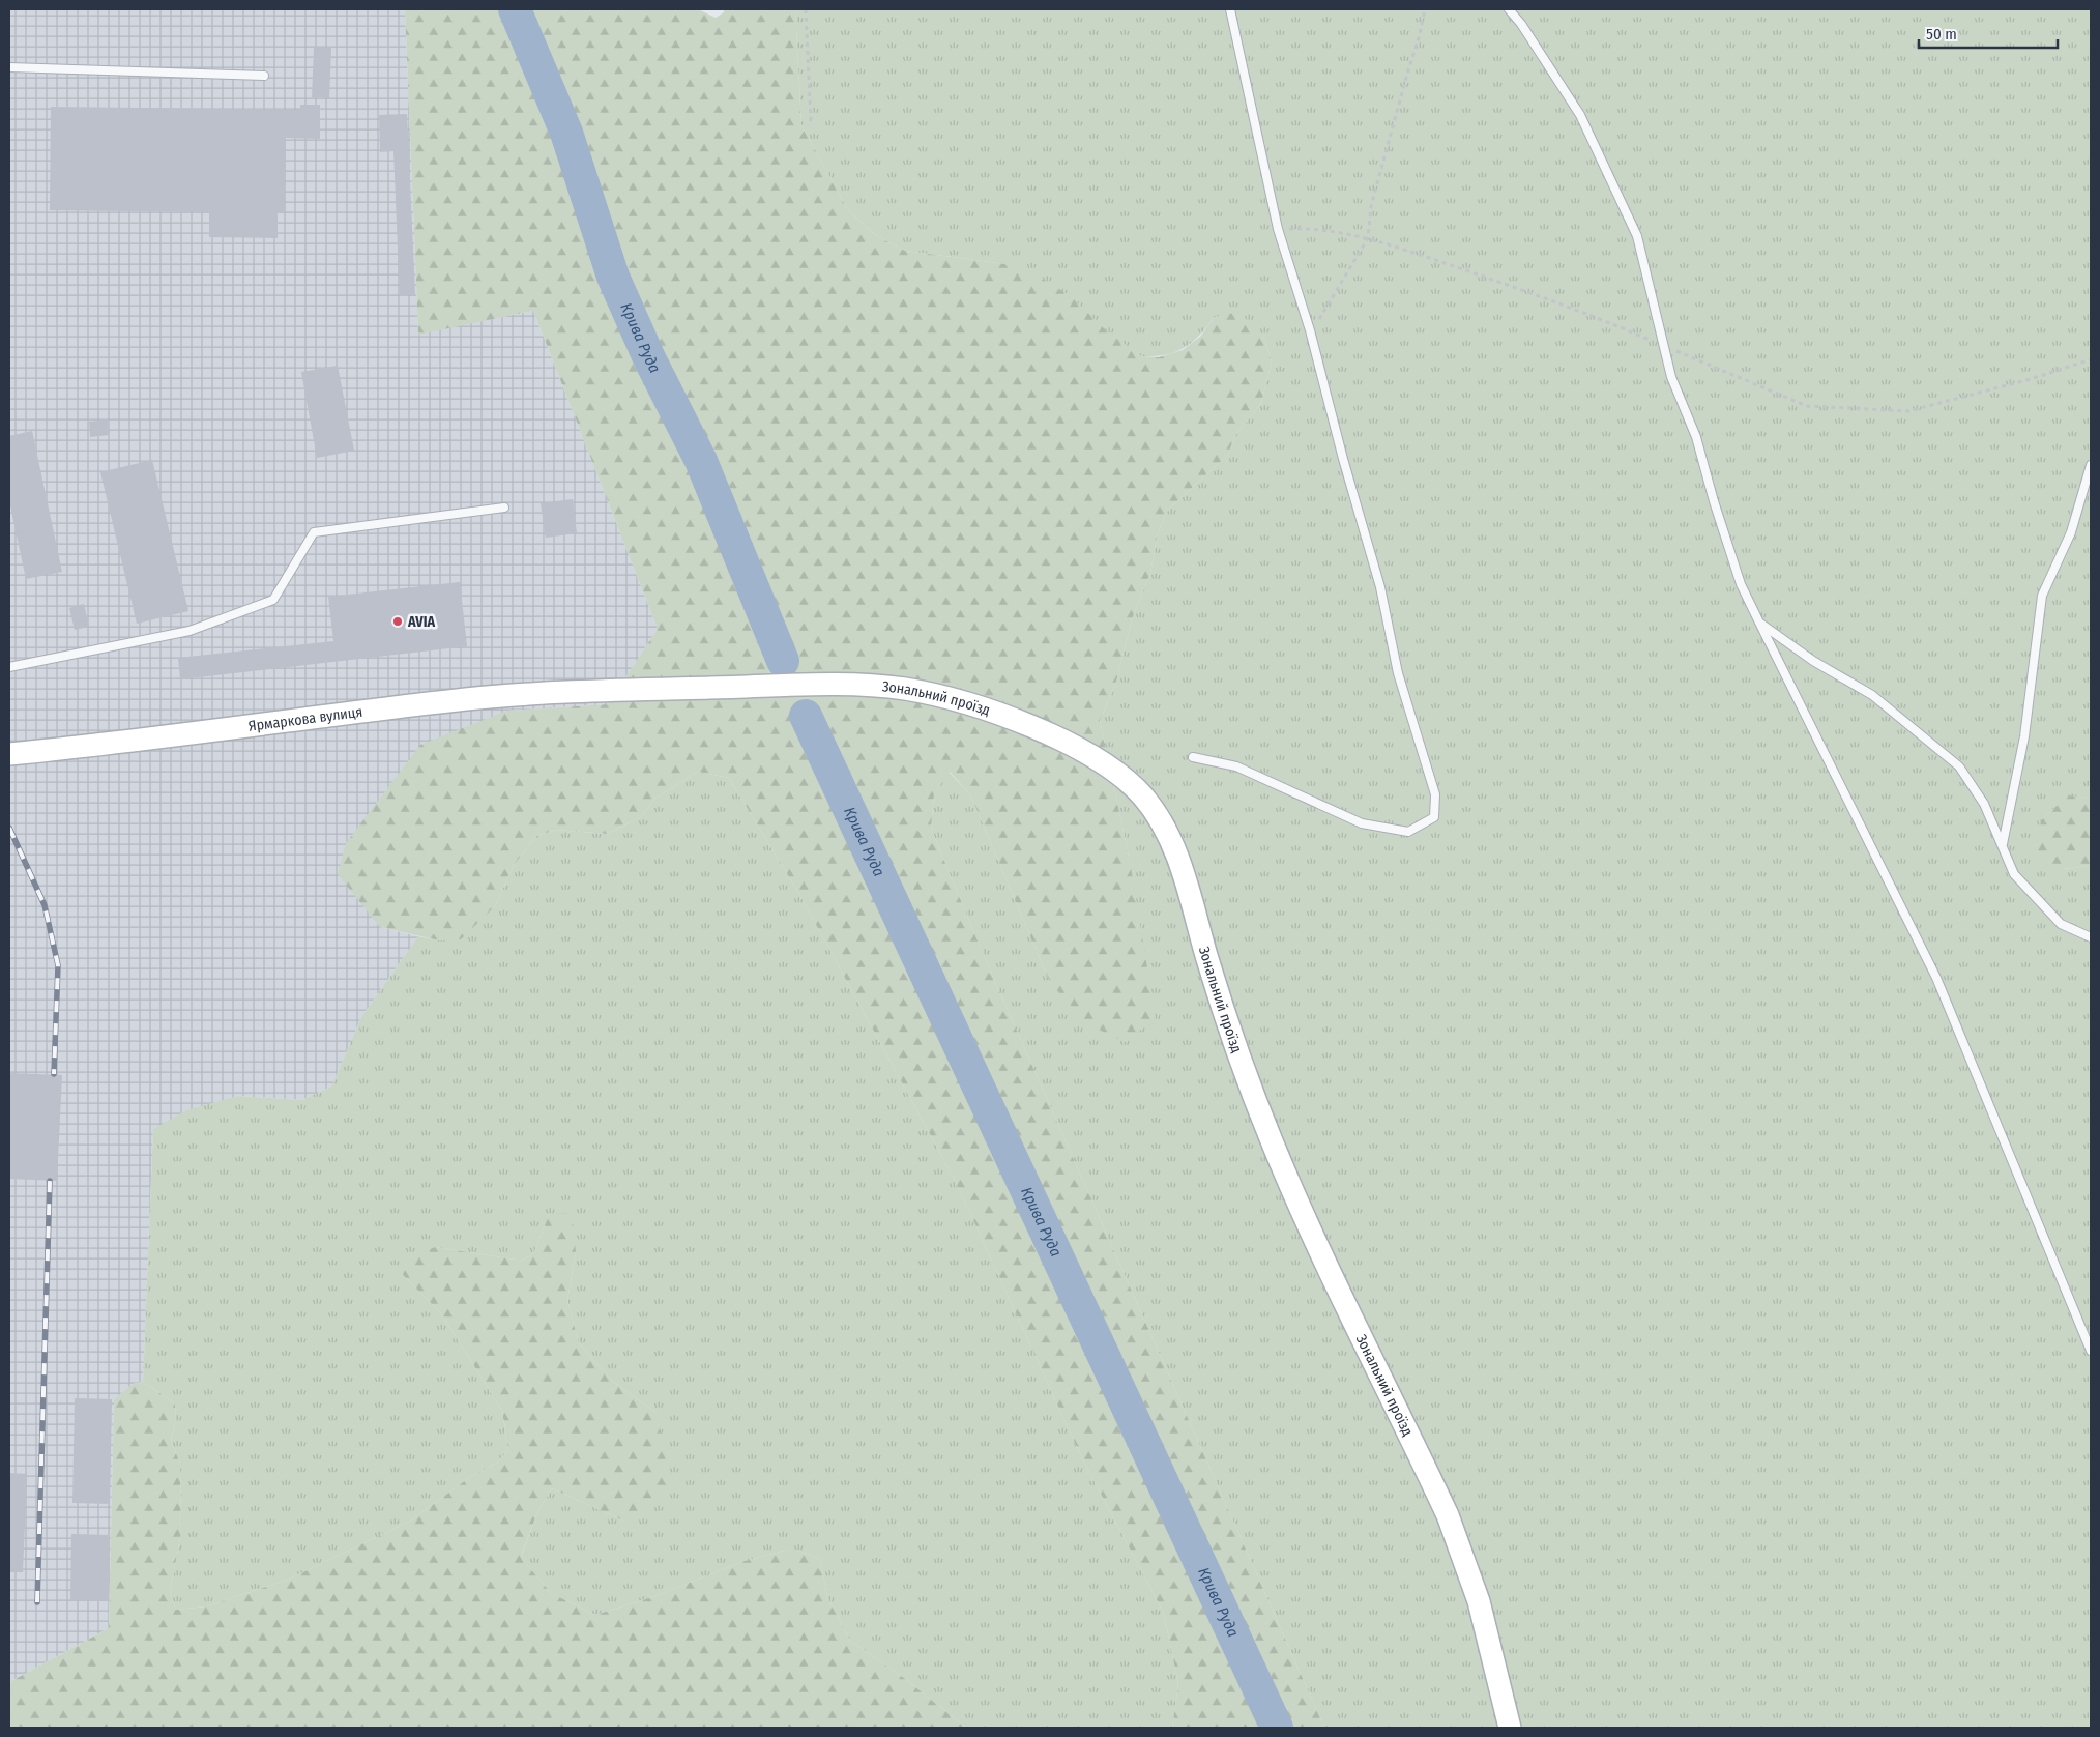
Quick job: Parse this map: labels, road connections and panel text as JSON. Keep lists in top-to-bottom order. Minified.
{"streets":{"street":["Зональний проїзд","Ярмаркова вулиця"]},"crossings":[["Зональний проїзд","Ярмаркова вулиця"]],"water":["Крива Руда"],"places":["AVIA"],"scale_bar":"50 m"}
